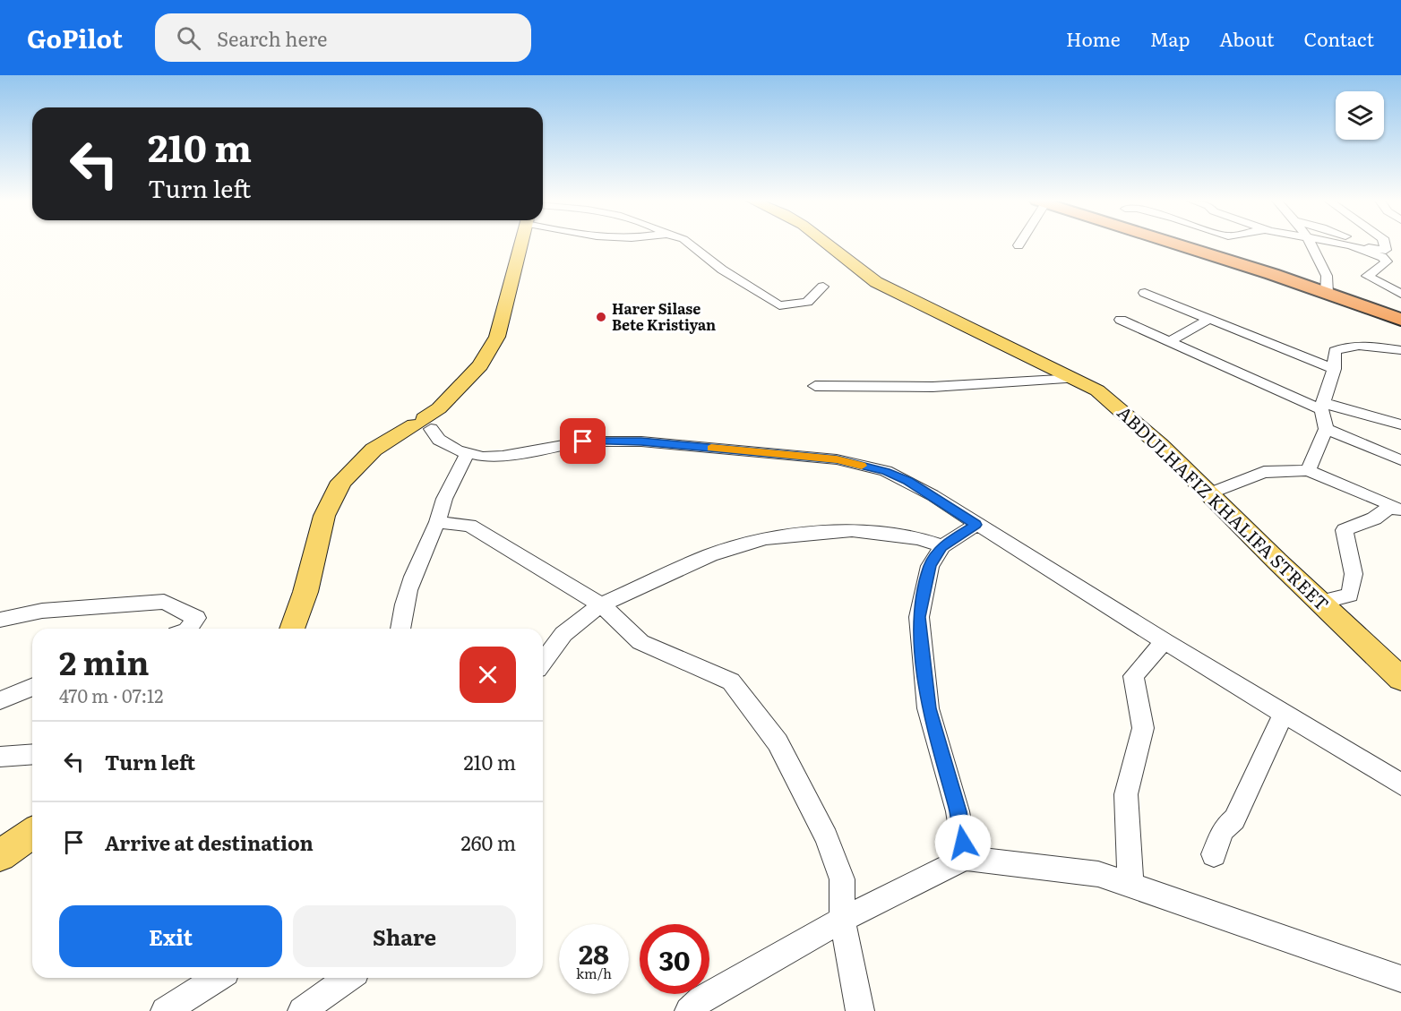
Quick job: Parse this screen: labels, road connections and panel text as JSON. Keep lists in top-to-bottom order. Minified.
{"streets":{"main road":["ABDULHAFIZ KHALIFA STREET"]},"places":["Harer Silase Bete Kristiyan"],"page":{"header":"GoPilot","search":"Search here","nav":["Home","Map","About","Contact"],"turn":["210 m","Turn left"],"heading":["2 min","470 m · 07:12"],"list":[{"name":"Turn left","value":"210 m"},{"name":"Arrive at destination","value":"260 m"}],"buttons":["Exit","Share"],"speed":"28 km/h","limit":"30"}}
